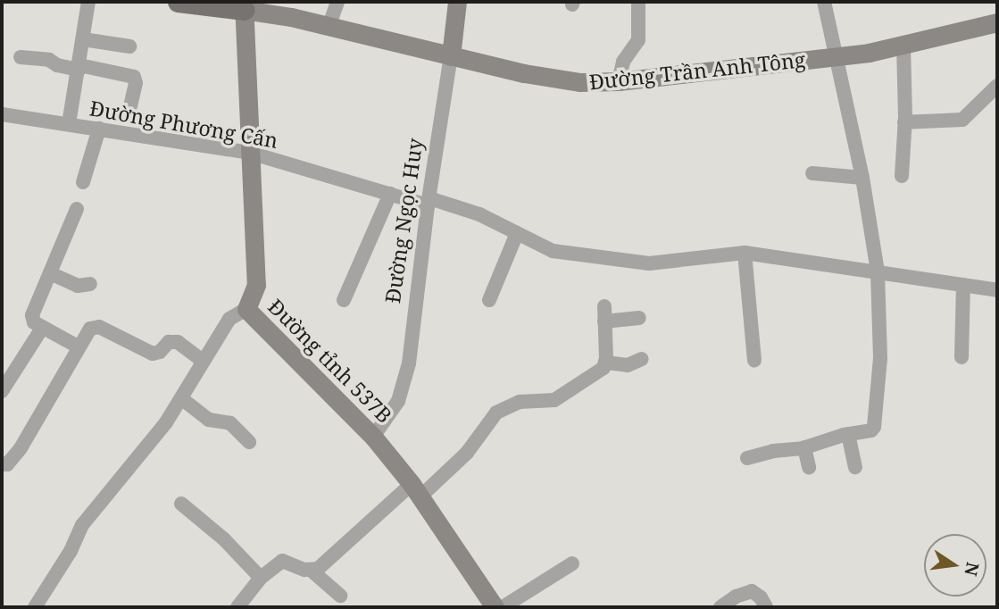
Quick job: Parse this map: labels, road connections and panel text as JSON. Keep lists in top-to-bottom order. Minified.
{"streets":{"main road":["Đường Trần Anh Tông","Đường Ngọc Huy","Đường tỉnh 537B"],"street":["Đường Phương Cấn"]},"crossings":[["Đường Trần Anh Tông","Đường Ngọc Huy"],["Đường Trần Anh Tông","Đường tỉnh 537B"],["Đường Phương Cấn","Đường Ngọc Huy"],["Đường Phương Cấn","Đường tỉnh 537B"],["Đường Ngọc Huy","Đường tỉnh 537B"]],"north":"right"}
